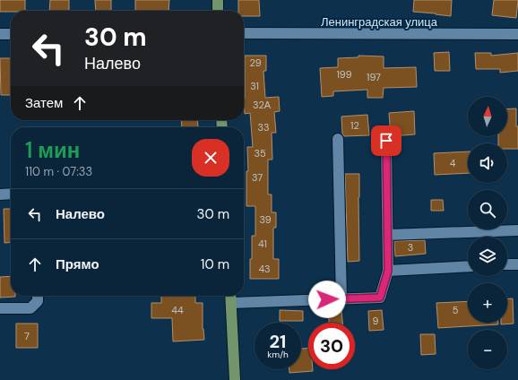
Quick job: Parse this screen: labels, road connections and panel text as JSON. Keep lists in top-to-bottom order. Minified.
{"streets":{"street":["Ленинградская улица"]},"house_numbers":["29","199","197","31","32А","12","33","35","4","37","39","41","3","43","44","5","9","7"],"north":"top","page":{"turn":["30 m","Налево"],"then":"Затем","map_buttons":["+","−"],"heading":["1 мин","110 m · 07:33"],"list":[{"name":"Налево","value":"30 m"},{"name":"Прямо","value":"10 m"}],"speed":"21 km/h","limit":"30"}}
